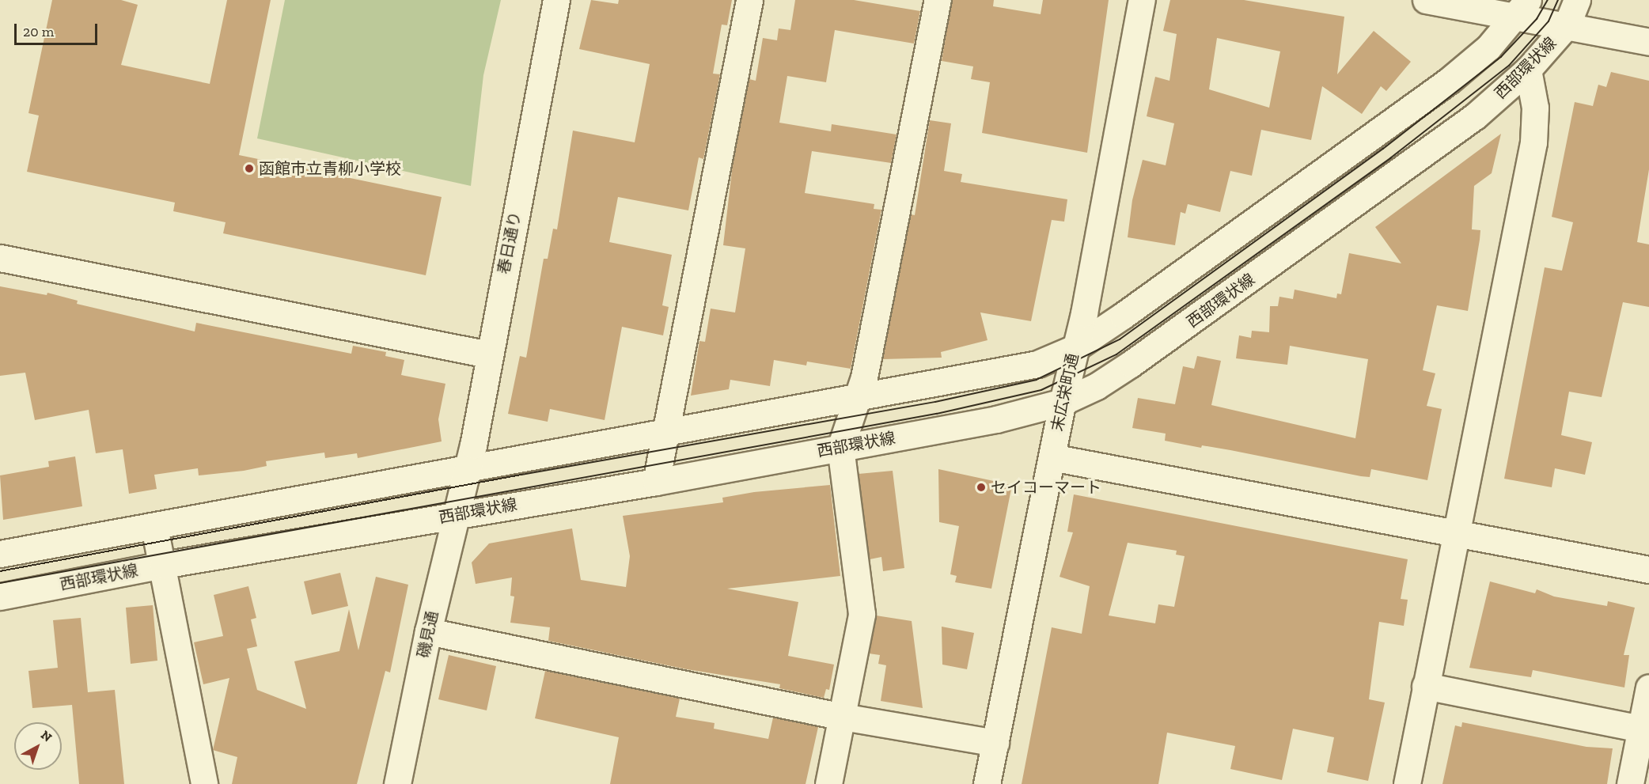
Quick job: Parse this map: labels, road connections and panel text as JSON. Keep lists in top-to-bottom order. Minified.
{"streets":{"street":["西部環状線","春日通り","末広栄町通","磯見通"]},"crossings":[["西部環状線","末広栄町通"],["西部環状線","磯見通"],["春日通り","磯見通"]],"places":["函館市立青柳小学校","セイコーマート"],"scale_bar":"20 m","north":"top right"}
